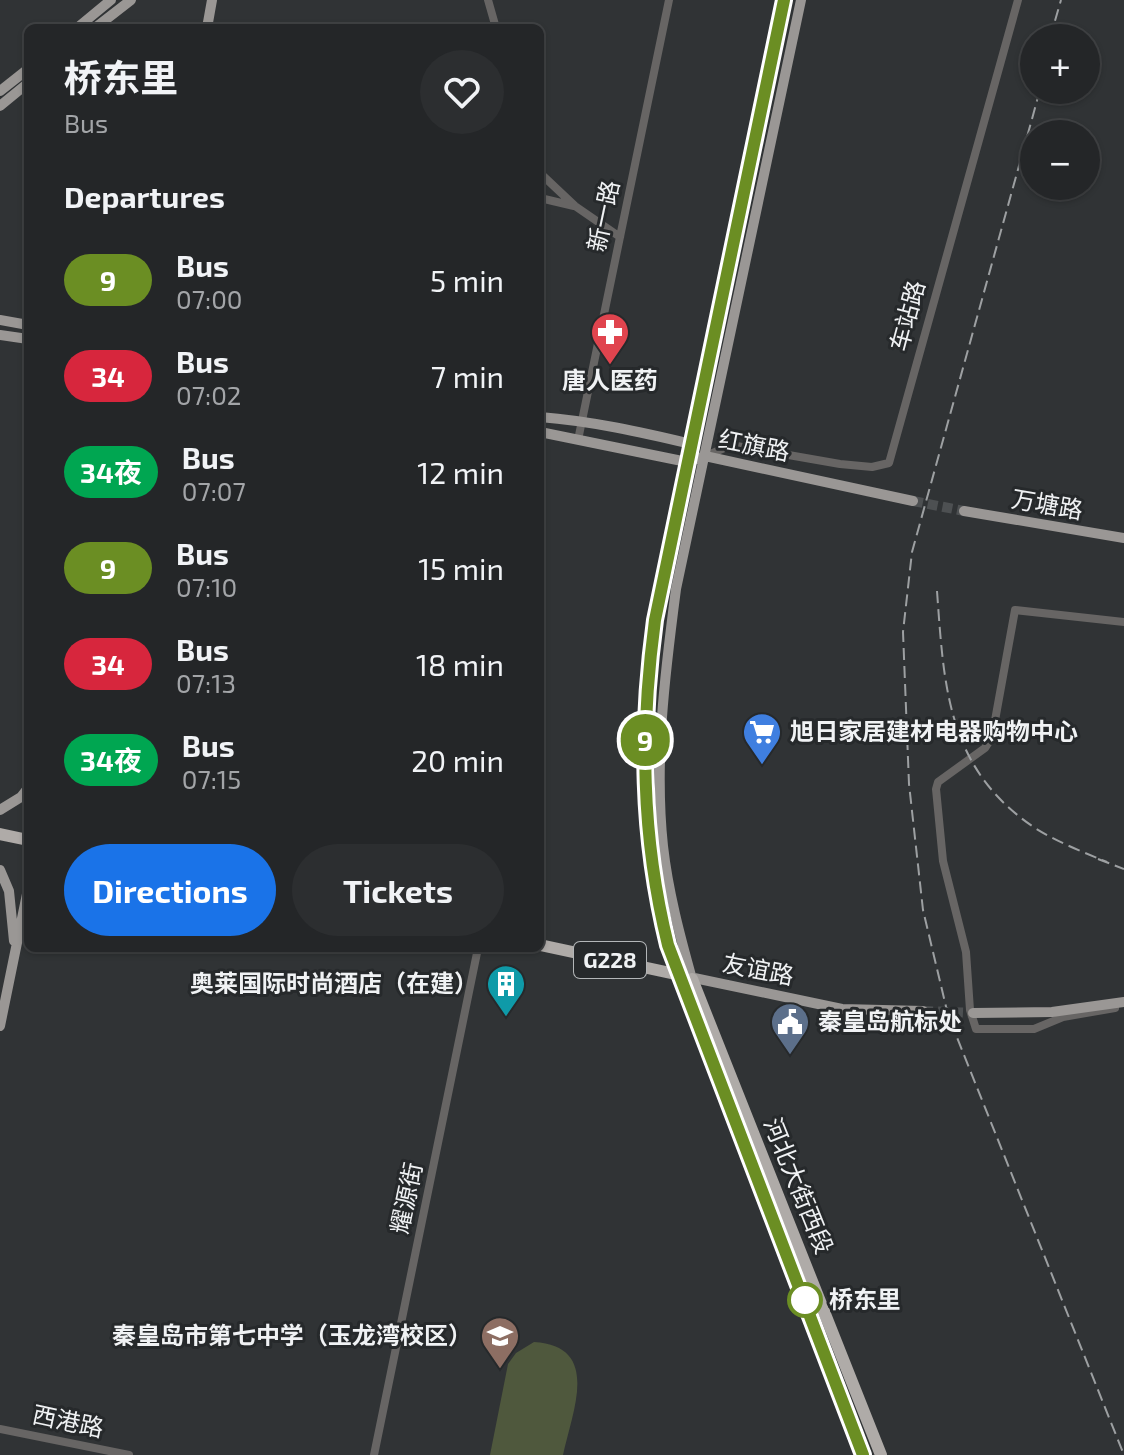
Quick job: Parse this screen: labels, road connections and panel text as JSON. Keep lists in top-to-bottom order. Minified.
{"streets":{"highway":["G228","友谊路","河北大街西段"],"main road":["红旗路","万塘路"],"street":["新一路","车站路","耀源街","西港路"]},"crossings":[["新一路","红旗路"],["车站路","红旗路"],["G228","友谊路"],["G228","河北大街西段"],["友谊路","河北大街西段"]],"places":{"pharmacy":["唐人医药"],"supermarket":["旭日家居建材电器购物中心"],"building":["奥莱国际时尚酒店（在建）"],"public building":["秦皇岛航标处"],"other":["桥东里"],"school or university":["秦皇岛市第七中学（玉龙湾校区）"]},"lines":["bus line 9"],"page":{"on_map":"9","map_buttons":["+","−"],"heading":[["桥东里","Bus"],"Departures"],"list":[{"mark":"9","name":"Bus","note":"07:00","value":"5 min"},{"mark":"34","name":"Bus","note":"07:02","value":"7 min"},{"mark":"34夜","name":"Bus","note":"07:07","value":"12 min"},{"mark":"9","name":"Bus","note":"07:10","value":"15 min"},{"mark":"34","name":"Bus","note":"07:13","value":"18 min"},{"mark":"34夜","name":"Bus","note":"07:15","value":"20 min"}],"buttons":["Directions","Tickets"]}}
